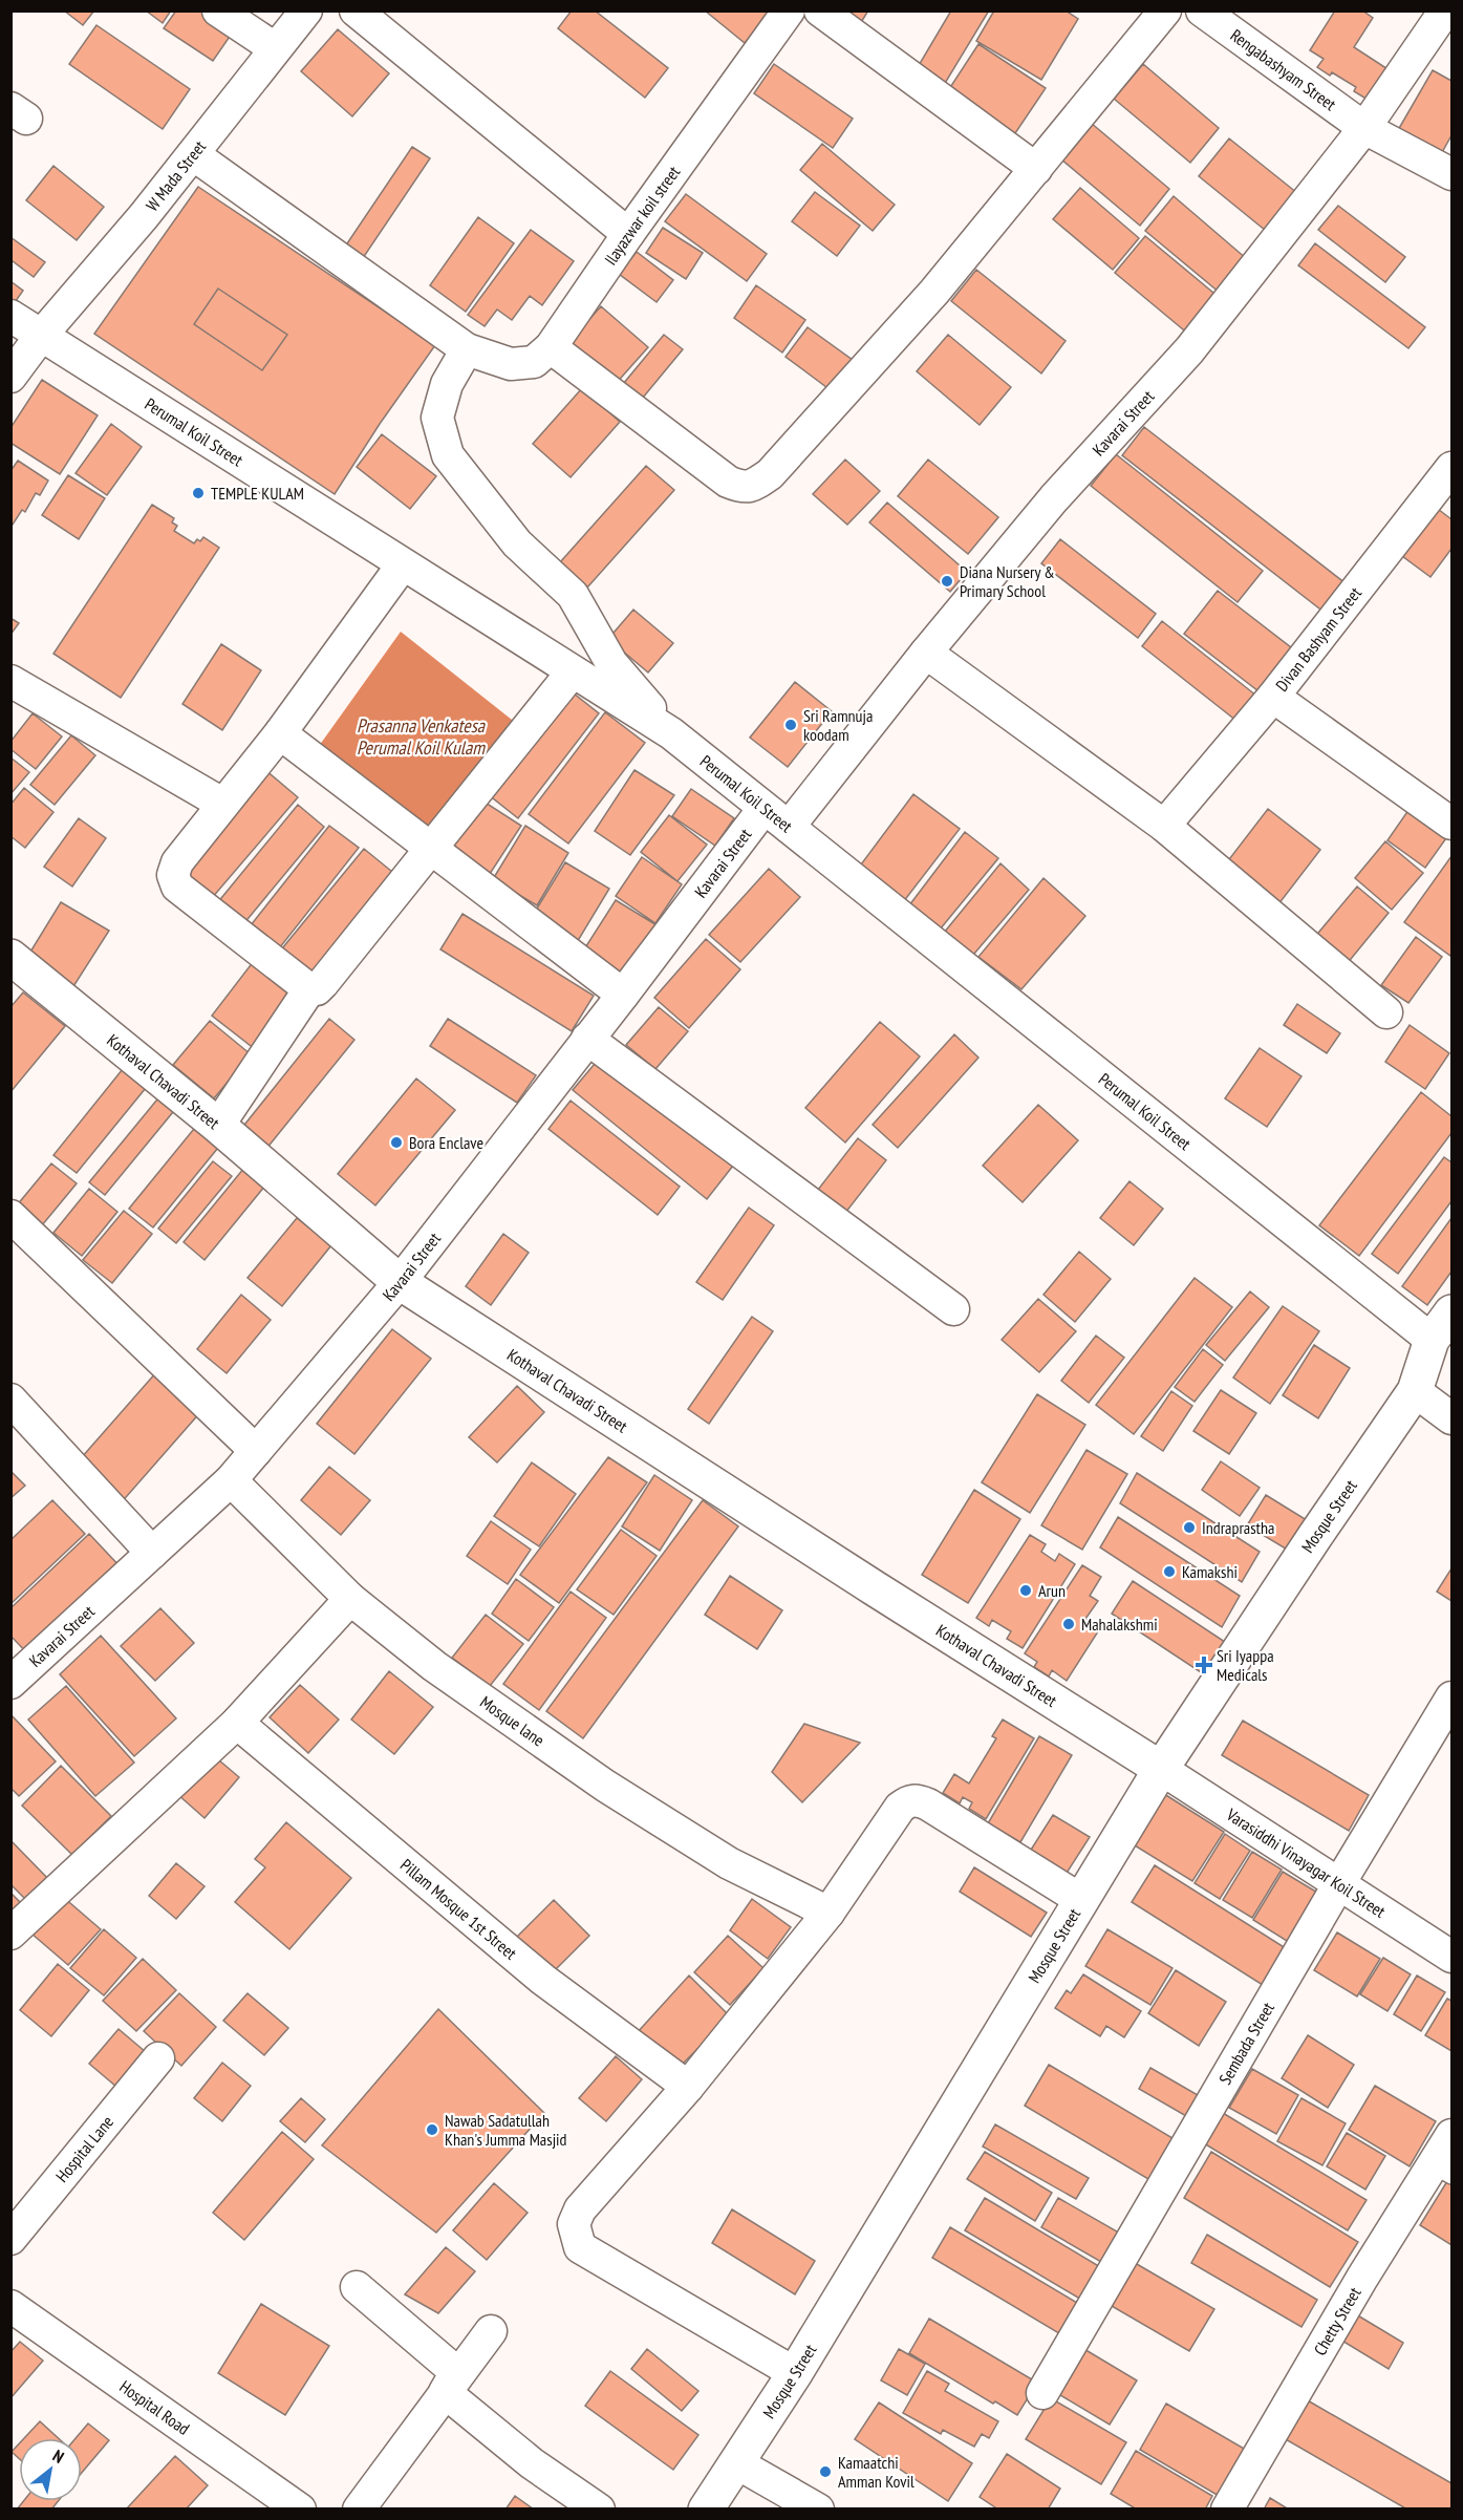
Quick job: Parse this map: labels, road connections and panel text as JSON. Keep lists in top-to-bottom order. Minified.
{"streets":{"main road":["Kothaval Chavadi Street","Mosque Street"],"street":["Rengabashyam Street","W Mada Street","Ilayazwar koil street","Kavarai Street","Perumal Koil Street","Divan Bashyam Street","Mosque lane","Varasiddhi Vinayagar Koil Street","Pillam Mosque 1st Street","Sembada Street","Hospital Lane","Chetty Street","Hospital Road"]},"crossings":[["Rengabashyam Street","Kavarai Street"],["W Mada Street","Ilayazwar koil street"],["W Mada Street","Perumal Koil Street"],["Kavarai Street","Perumal Koil Street"],["Kavarai Street","Kothaval Chavadi Street"],["Kavarai Street","Mosque lane"],["Perumal Koil Street","Mosque Street"],["Kothaval Chavadi Street","Mosque Street"],["Kothaval Chavadi Street","Varasiddhi Vinayagar Koil Street"],["Mosque Street","Varasiddhi Vinayagar Koil Street"],["Varasiddhi Vinayagar Koil Street","Sembada Street"]],"water":["Prasanna Venkatesa Perumal Koil Kulam"],"places":{"other":["TEMPLE KULAM","Diana Nursery & Primary School","Sri Ramnuja koodam","Bora Enclave","Indraprastha","Kamakshi","Arun","Mahalakshmi","Nawab Sadatullah Khan's Jumma Masjid","Kamaatchi Amman Kovil"],"health":["Sri Iyappa Medicals"]},"north":"top right"}
